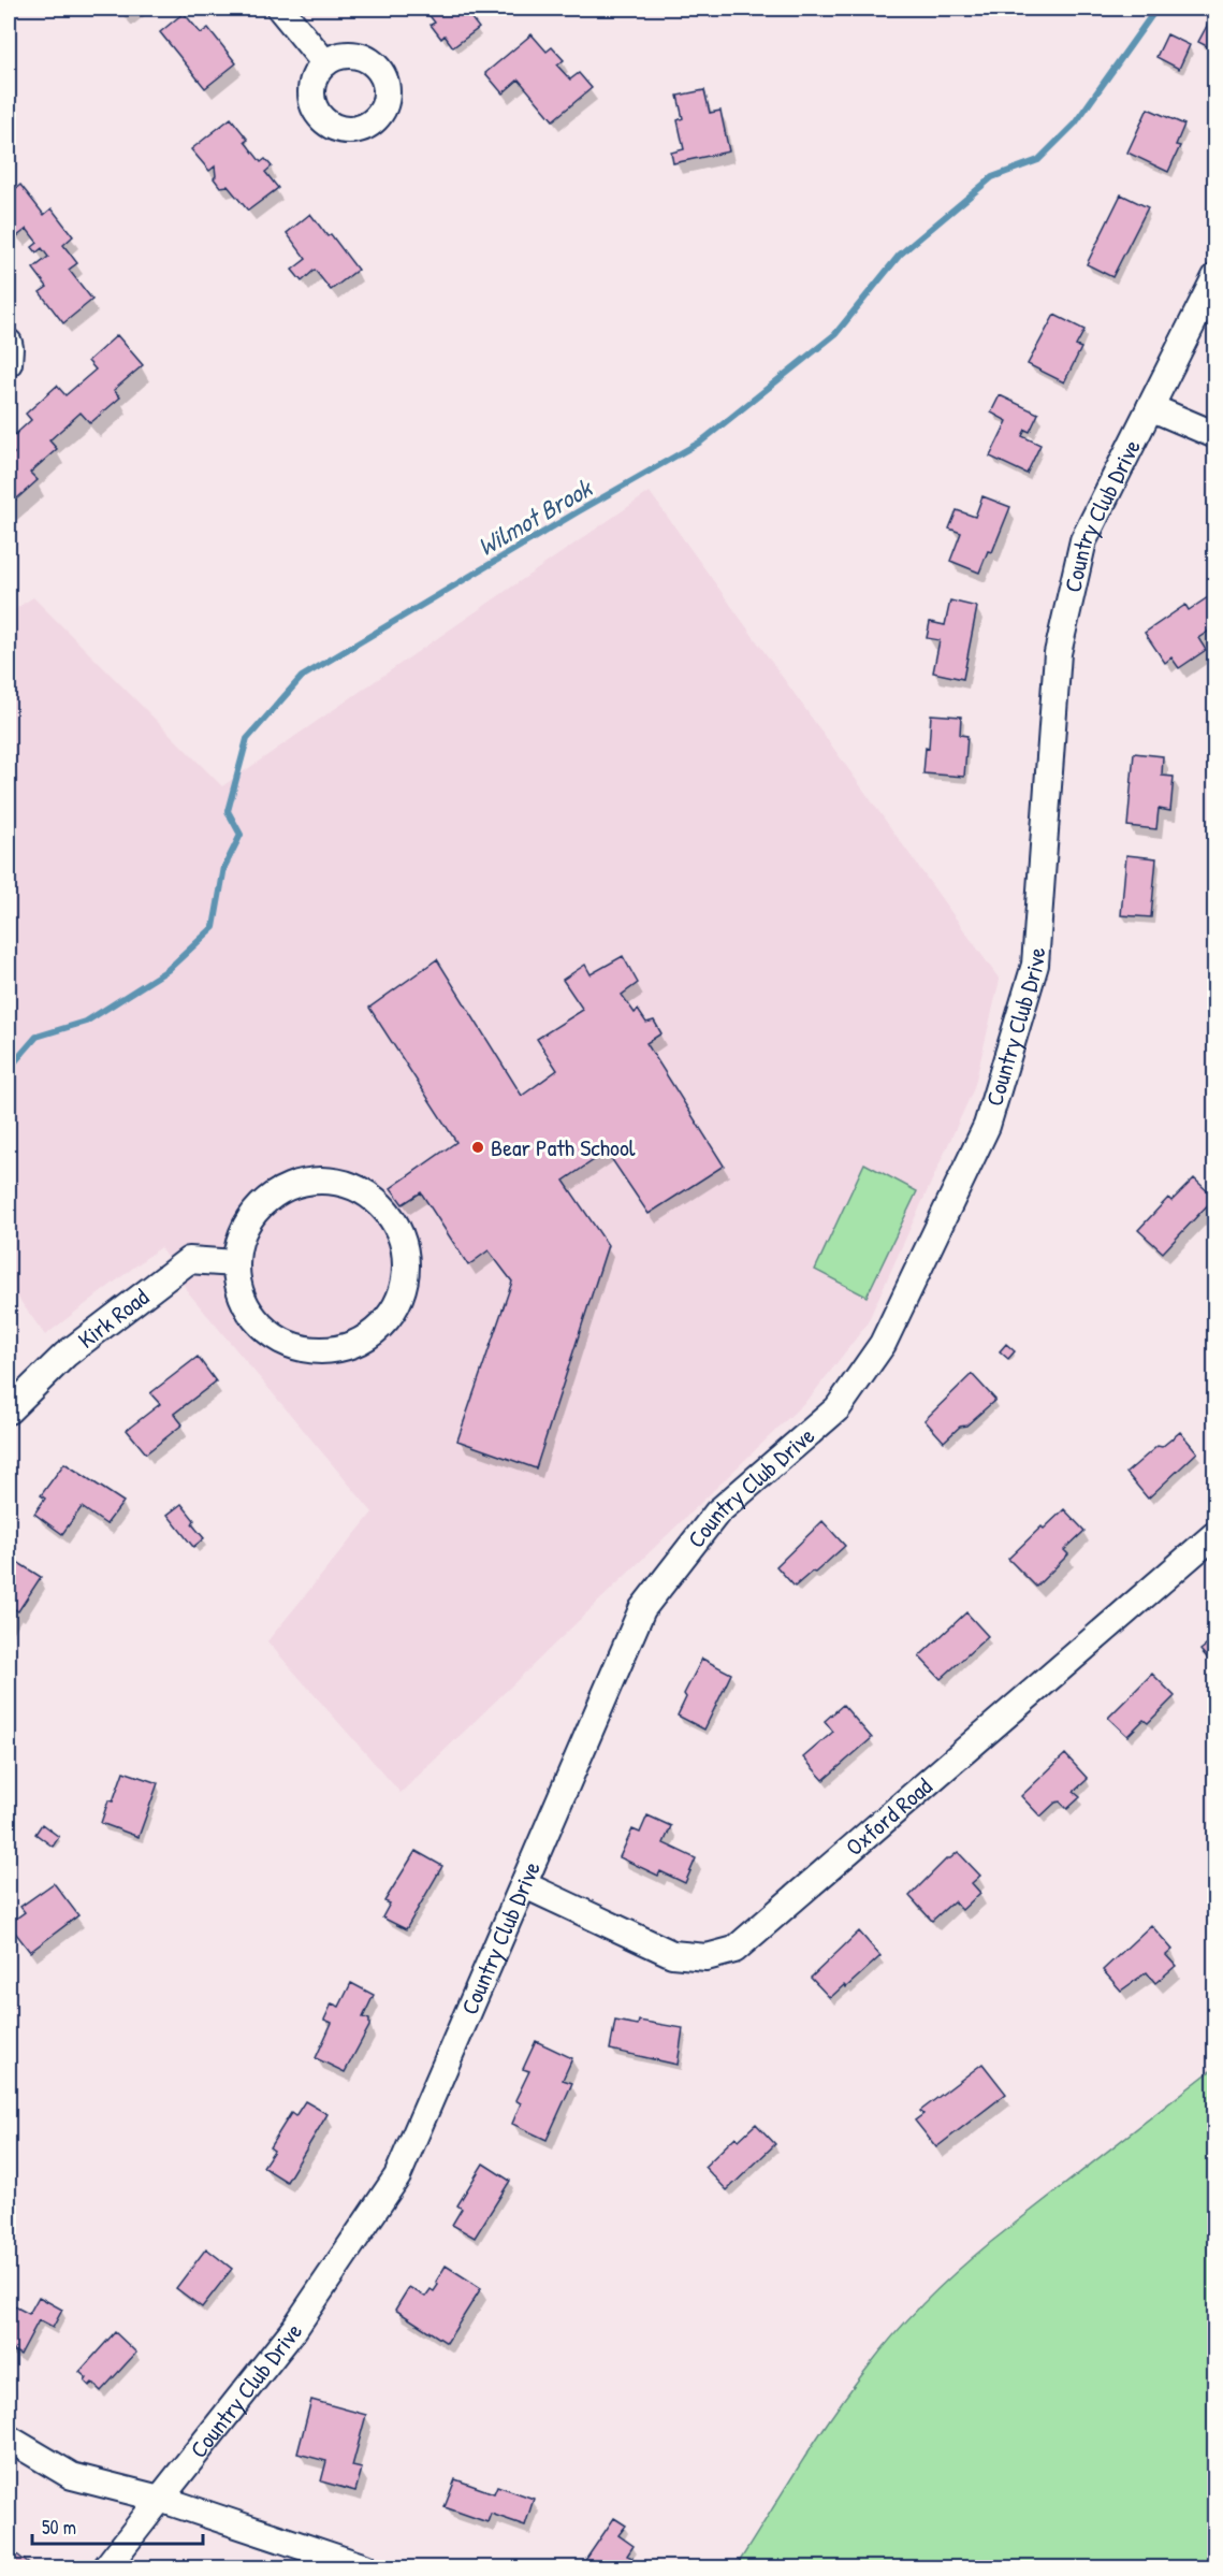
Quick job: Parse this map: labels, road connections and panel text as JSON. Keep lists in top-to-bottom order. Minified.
{"streets":{"street":["Country Club Drive","Kirk Road","Oxford Road"]},"crossings":[["Country Club Drive","Oxford Road"]],"water":["Wilmot Brook"],"places":["Bear Path School"],"scale_bar":"50 m"}
